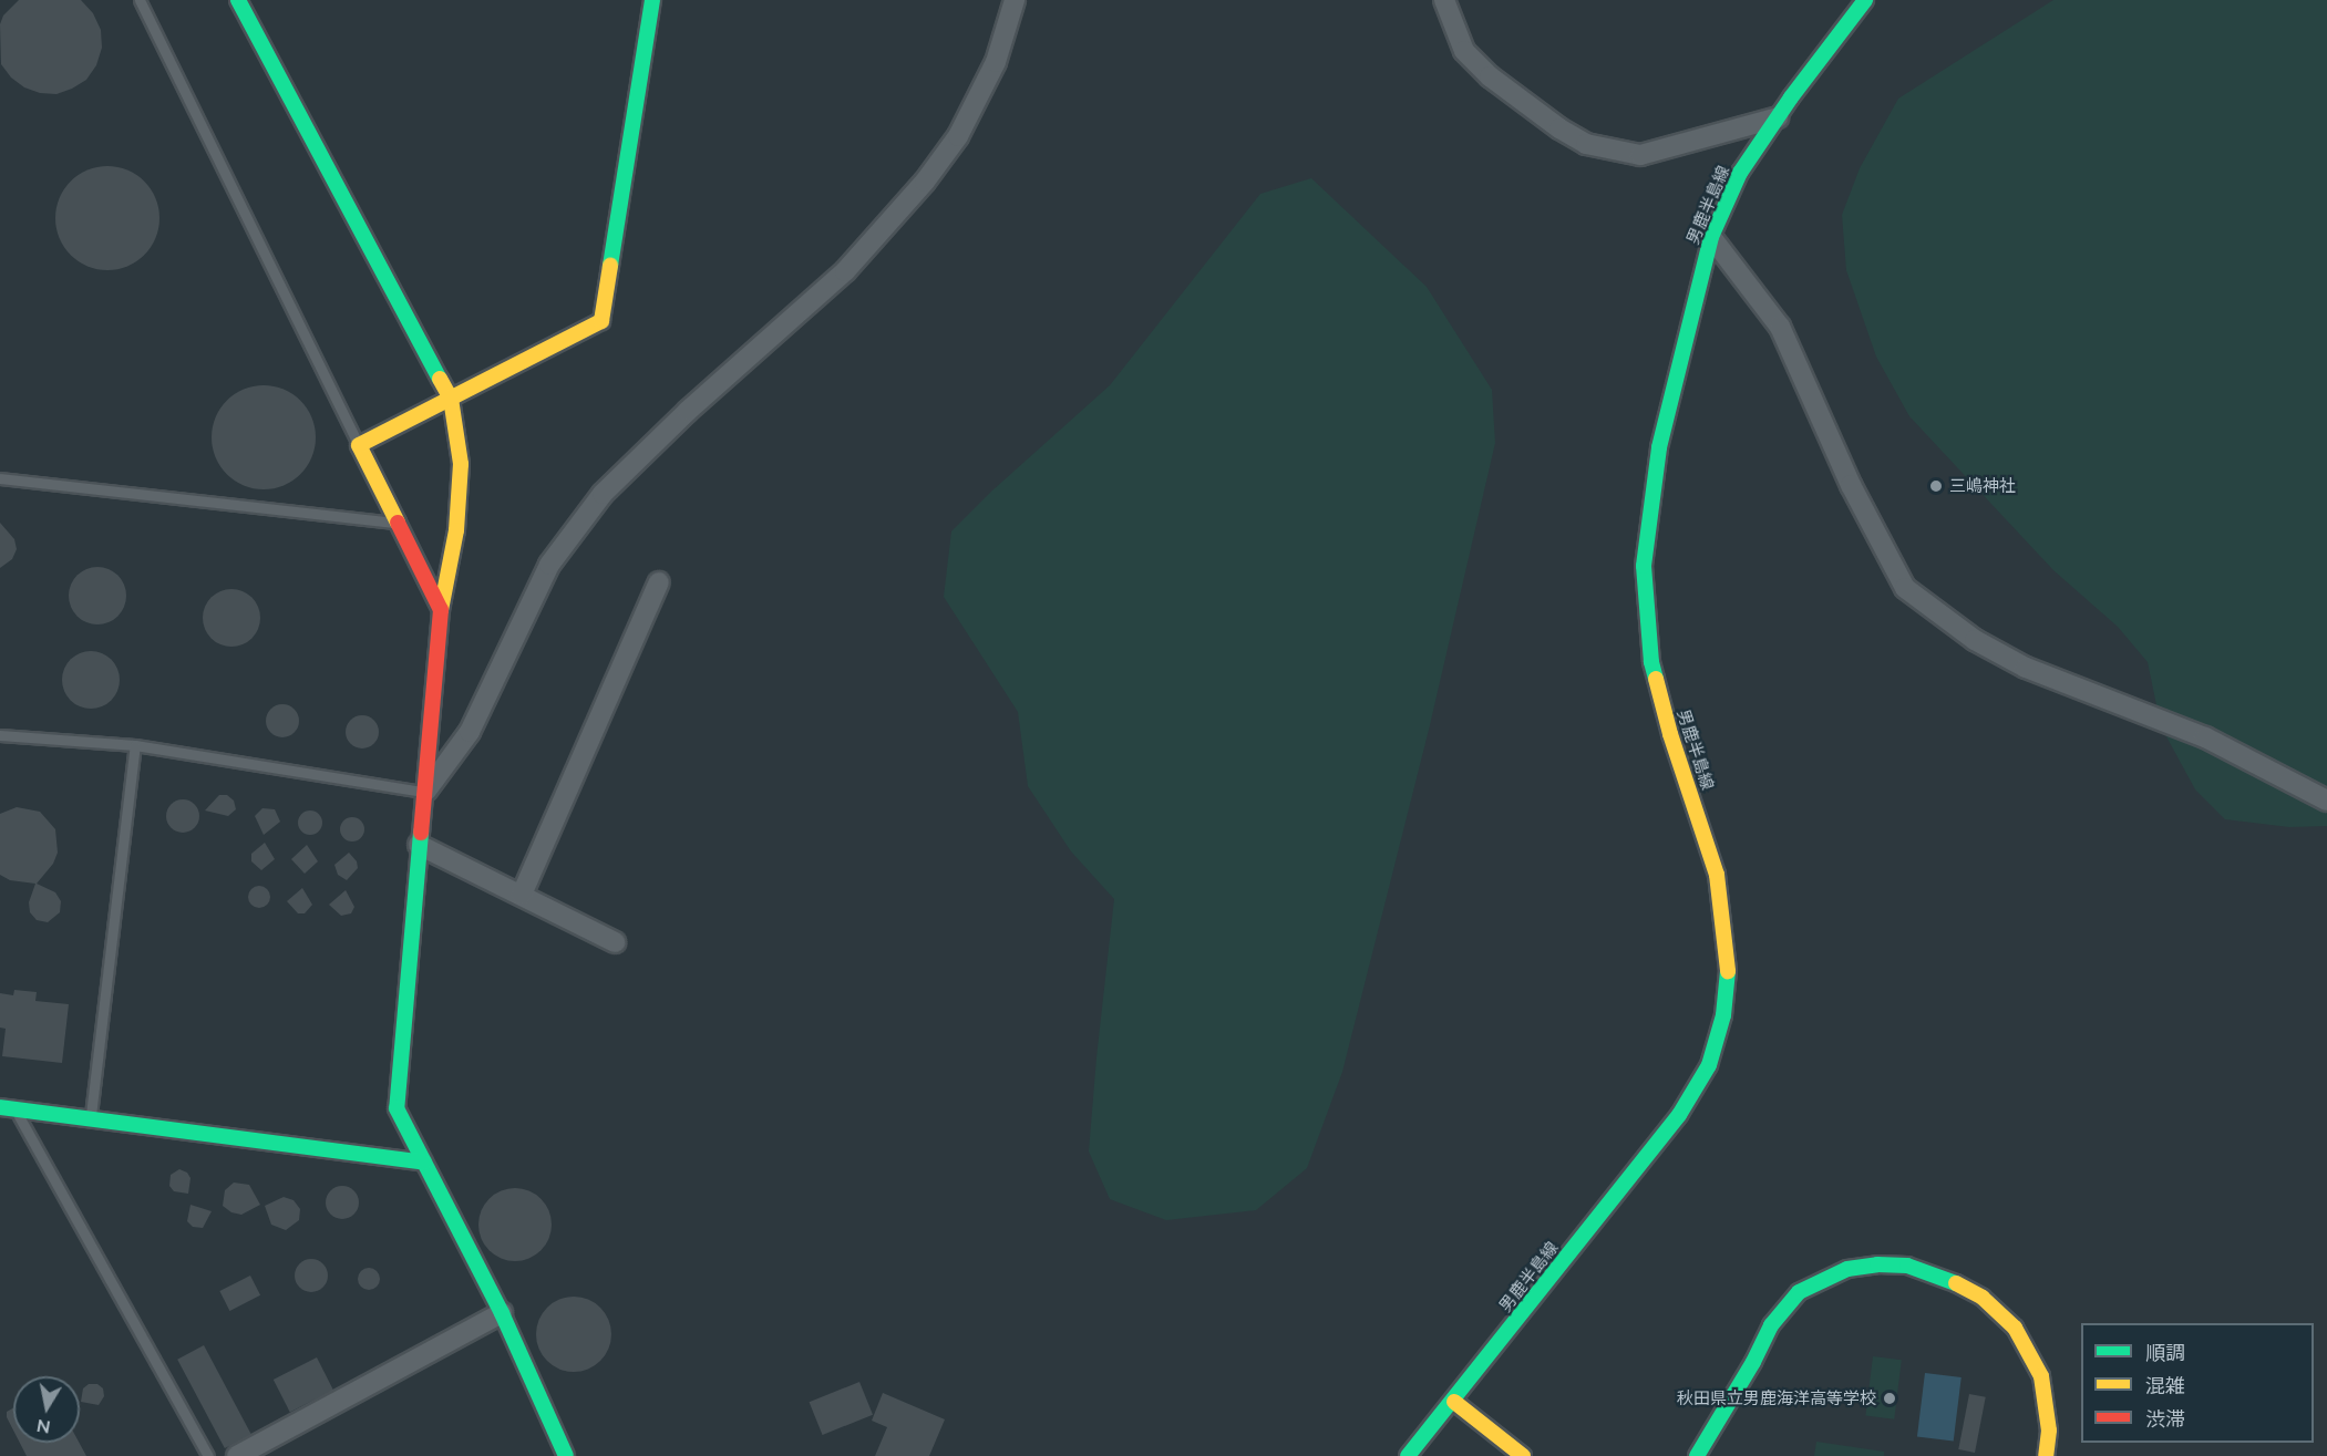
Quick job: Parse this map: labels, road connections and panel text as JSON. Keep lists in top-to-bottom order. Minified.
{"streets":{"street":["男鹿半島線"]},"places":["三嶋神社","秋田県立男鹿海洋高等学校"],"legend":["順調","混雑","渋滞"],"north":"bottom"}
